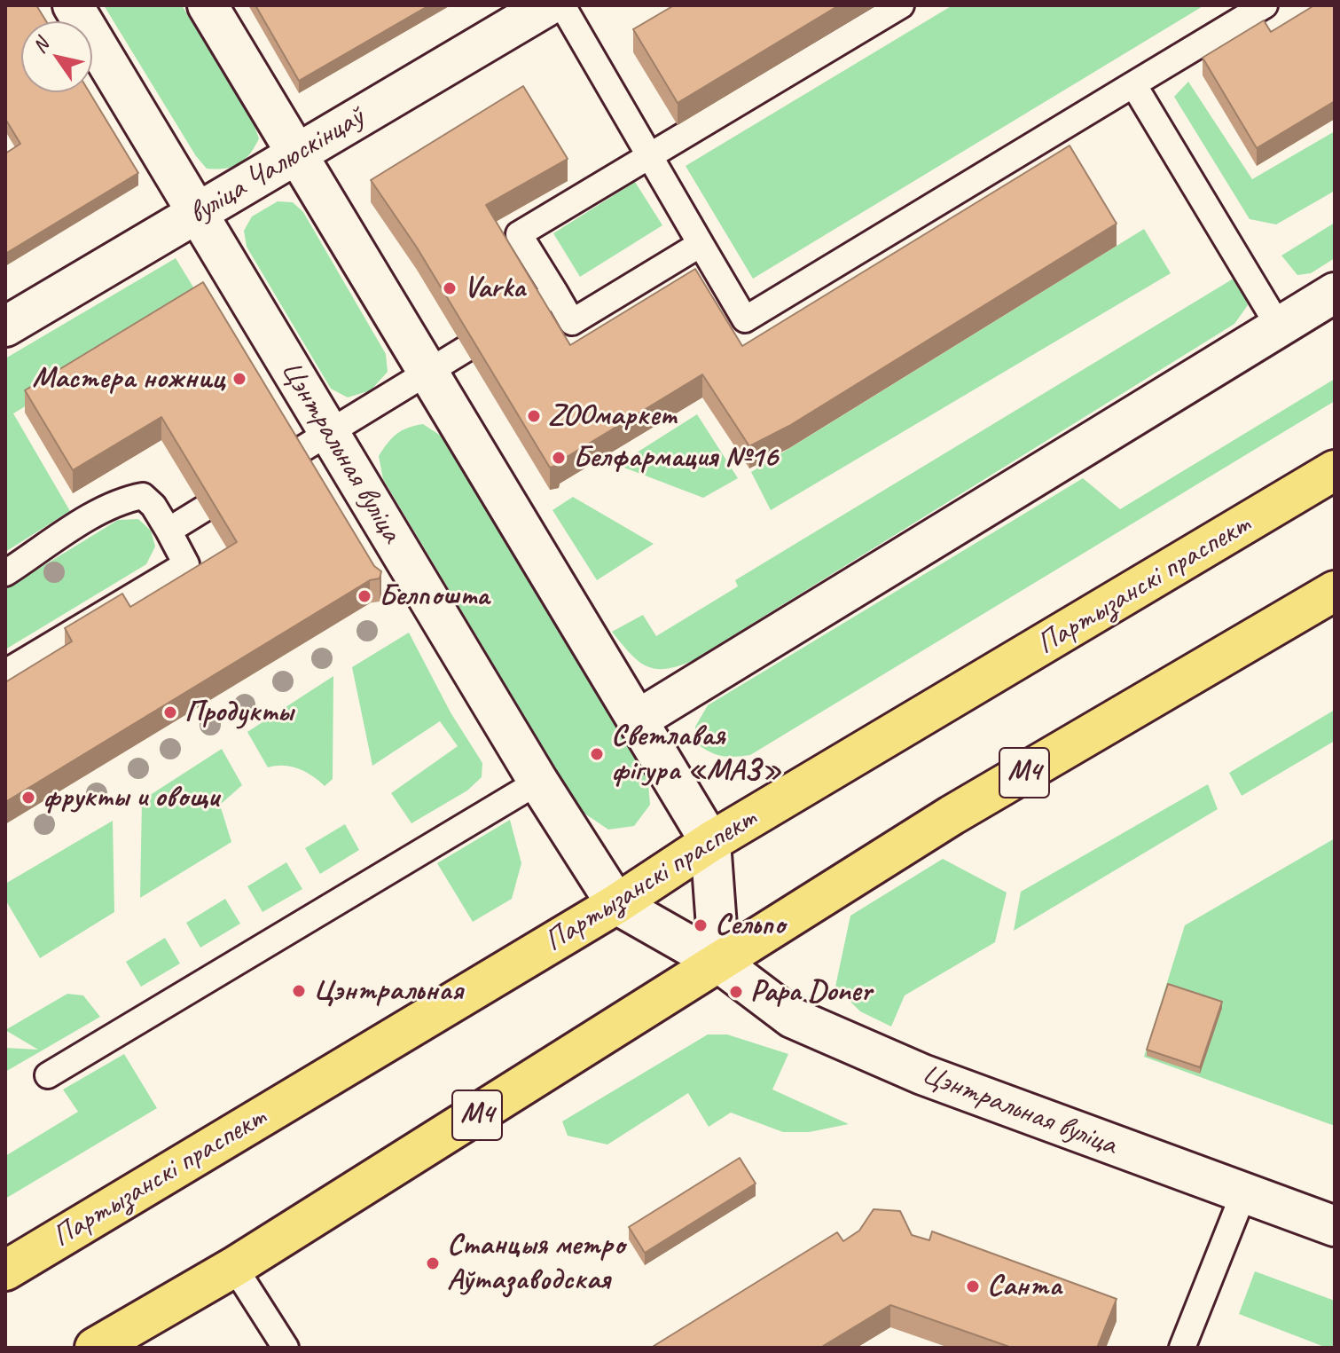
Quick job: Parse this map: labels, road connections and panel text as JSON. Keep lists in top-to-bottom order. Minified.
{"streets":{"main road":["Партызанскі праспект","М4"],"street":["вуліца Чалюскінцаў","Цэнтральная вуліца"]},"crossings":[["вуліца Чалюскінцаў","Цэнтральная вуліца"],["Цэнтральная вуліца","Партызанскі праспект"],["Цэнтральная вуліца","М4"]],"places":["Varka","Мастера ножниц","ZOOмаркет","Белфармация №16","Белпошта","Продукты","Светлавая фігура «МАЗ»","фрукты и овощи","Сельпо","Цэнтральная","Papa Doner","Станцыя метро Аўтазаводская","Санта"],"north":"top left"}
